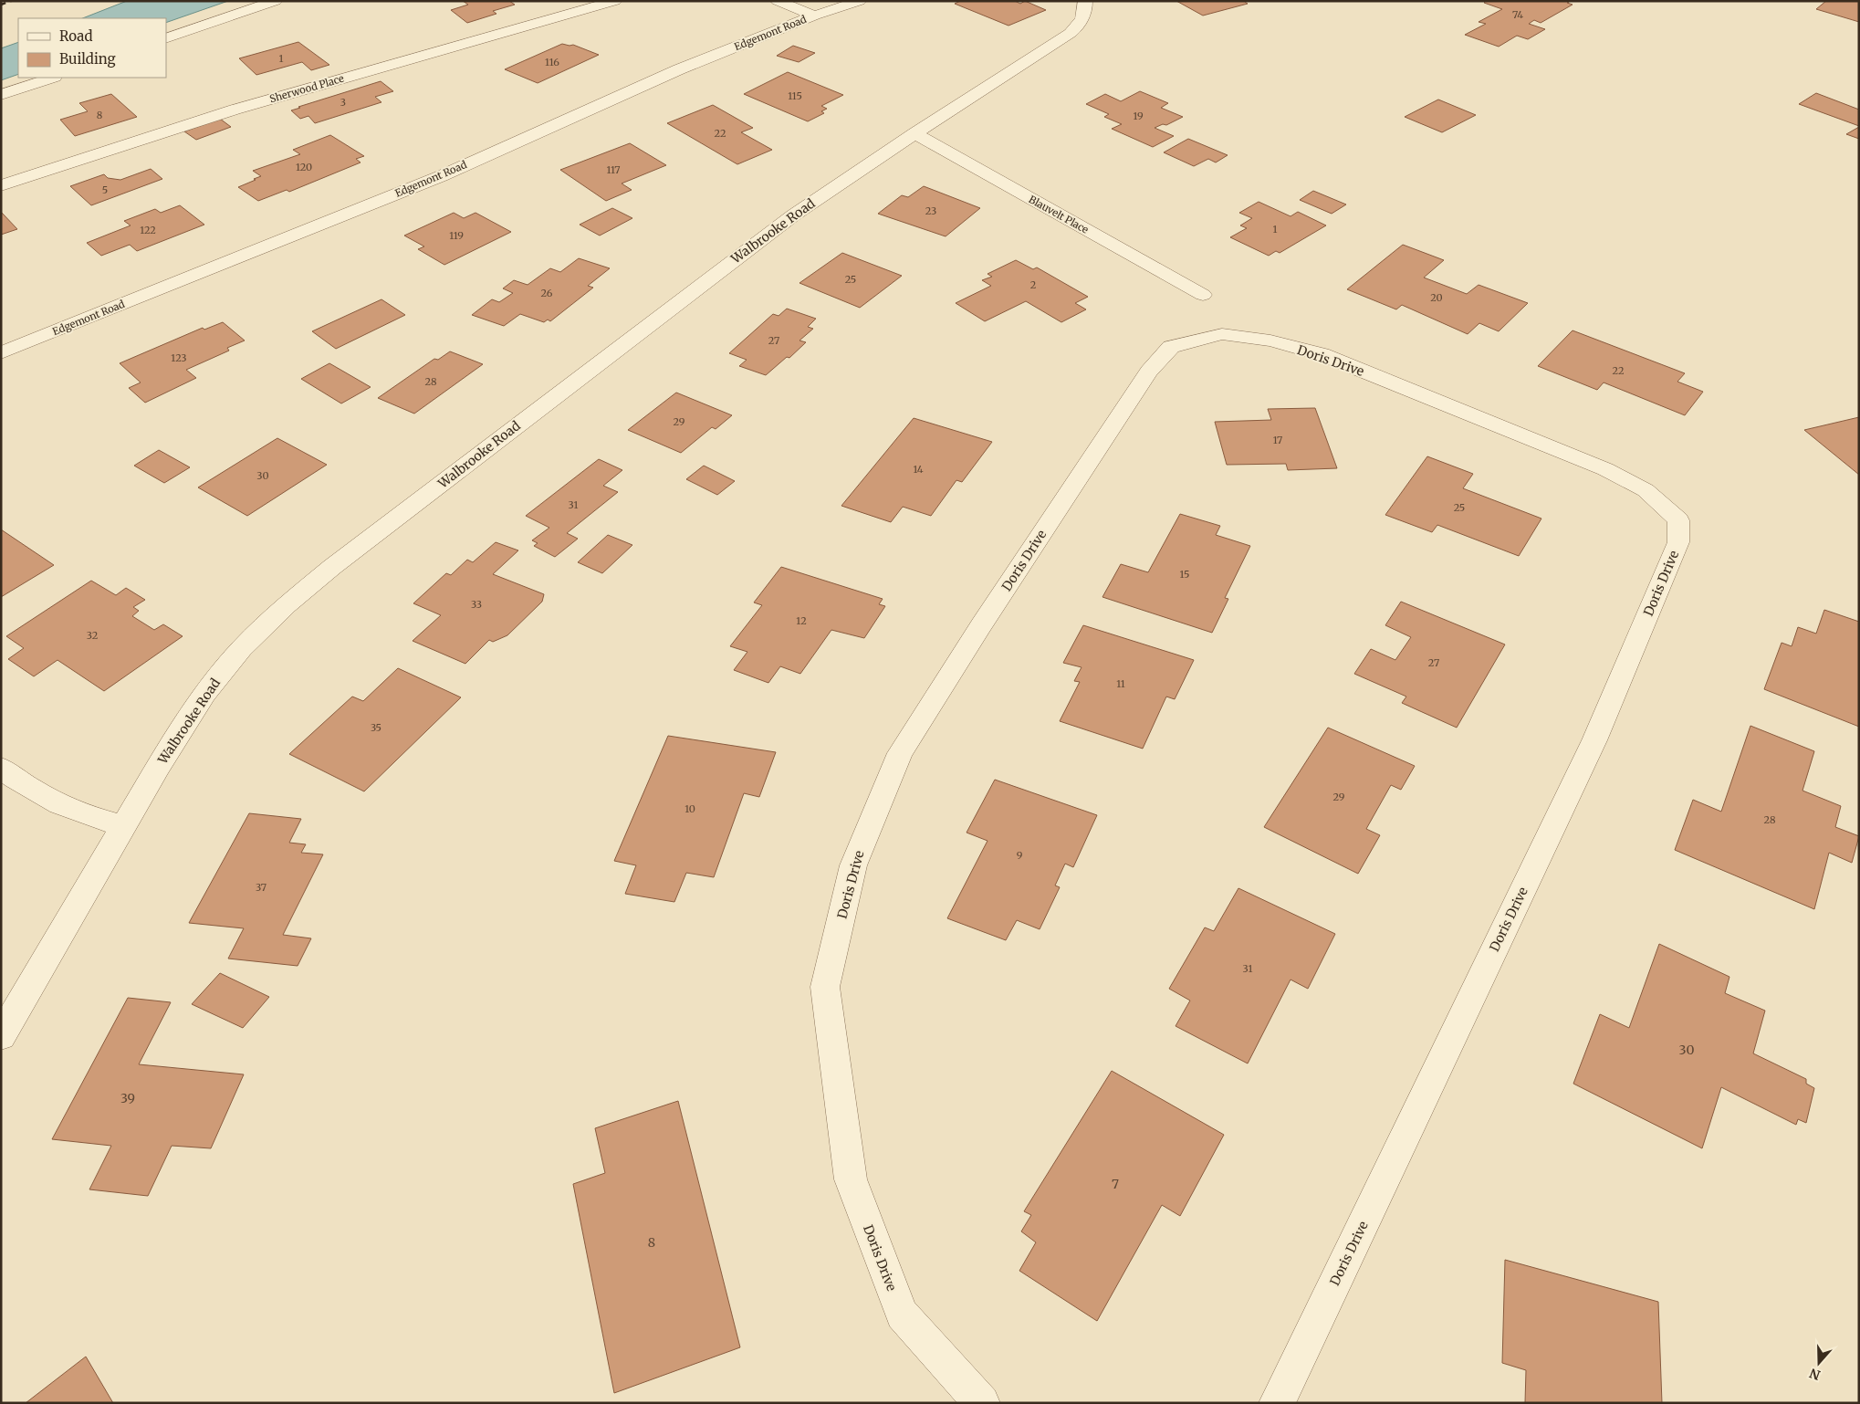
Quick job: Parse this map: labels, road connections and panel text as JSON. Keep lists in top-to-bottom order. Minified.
{"streets":{"street":["Edgemont Road","Sherwood Place","Blauvelt Place","Walbrooke Road","Doris Drive"]},"crossings":[["Blauvelt Place","Walbrooke Road"]],"house_numbers":["74","1","116","115","3","8","19","22","120","117","5","23","1","122","119","25","2","26","20","27","123","22","28","29","17","14","30","31","25","15","33","12","32","27","11","35","29","10","28","9","37","31","30","39","7","8"],"legend":["Road","Building"],"north":"bottom"}
